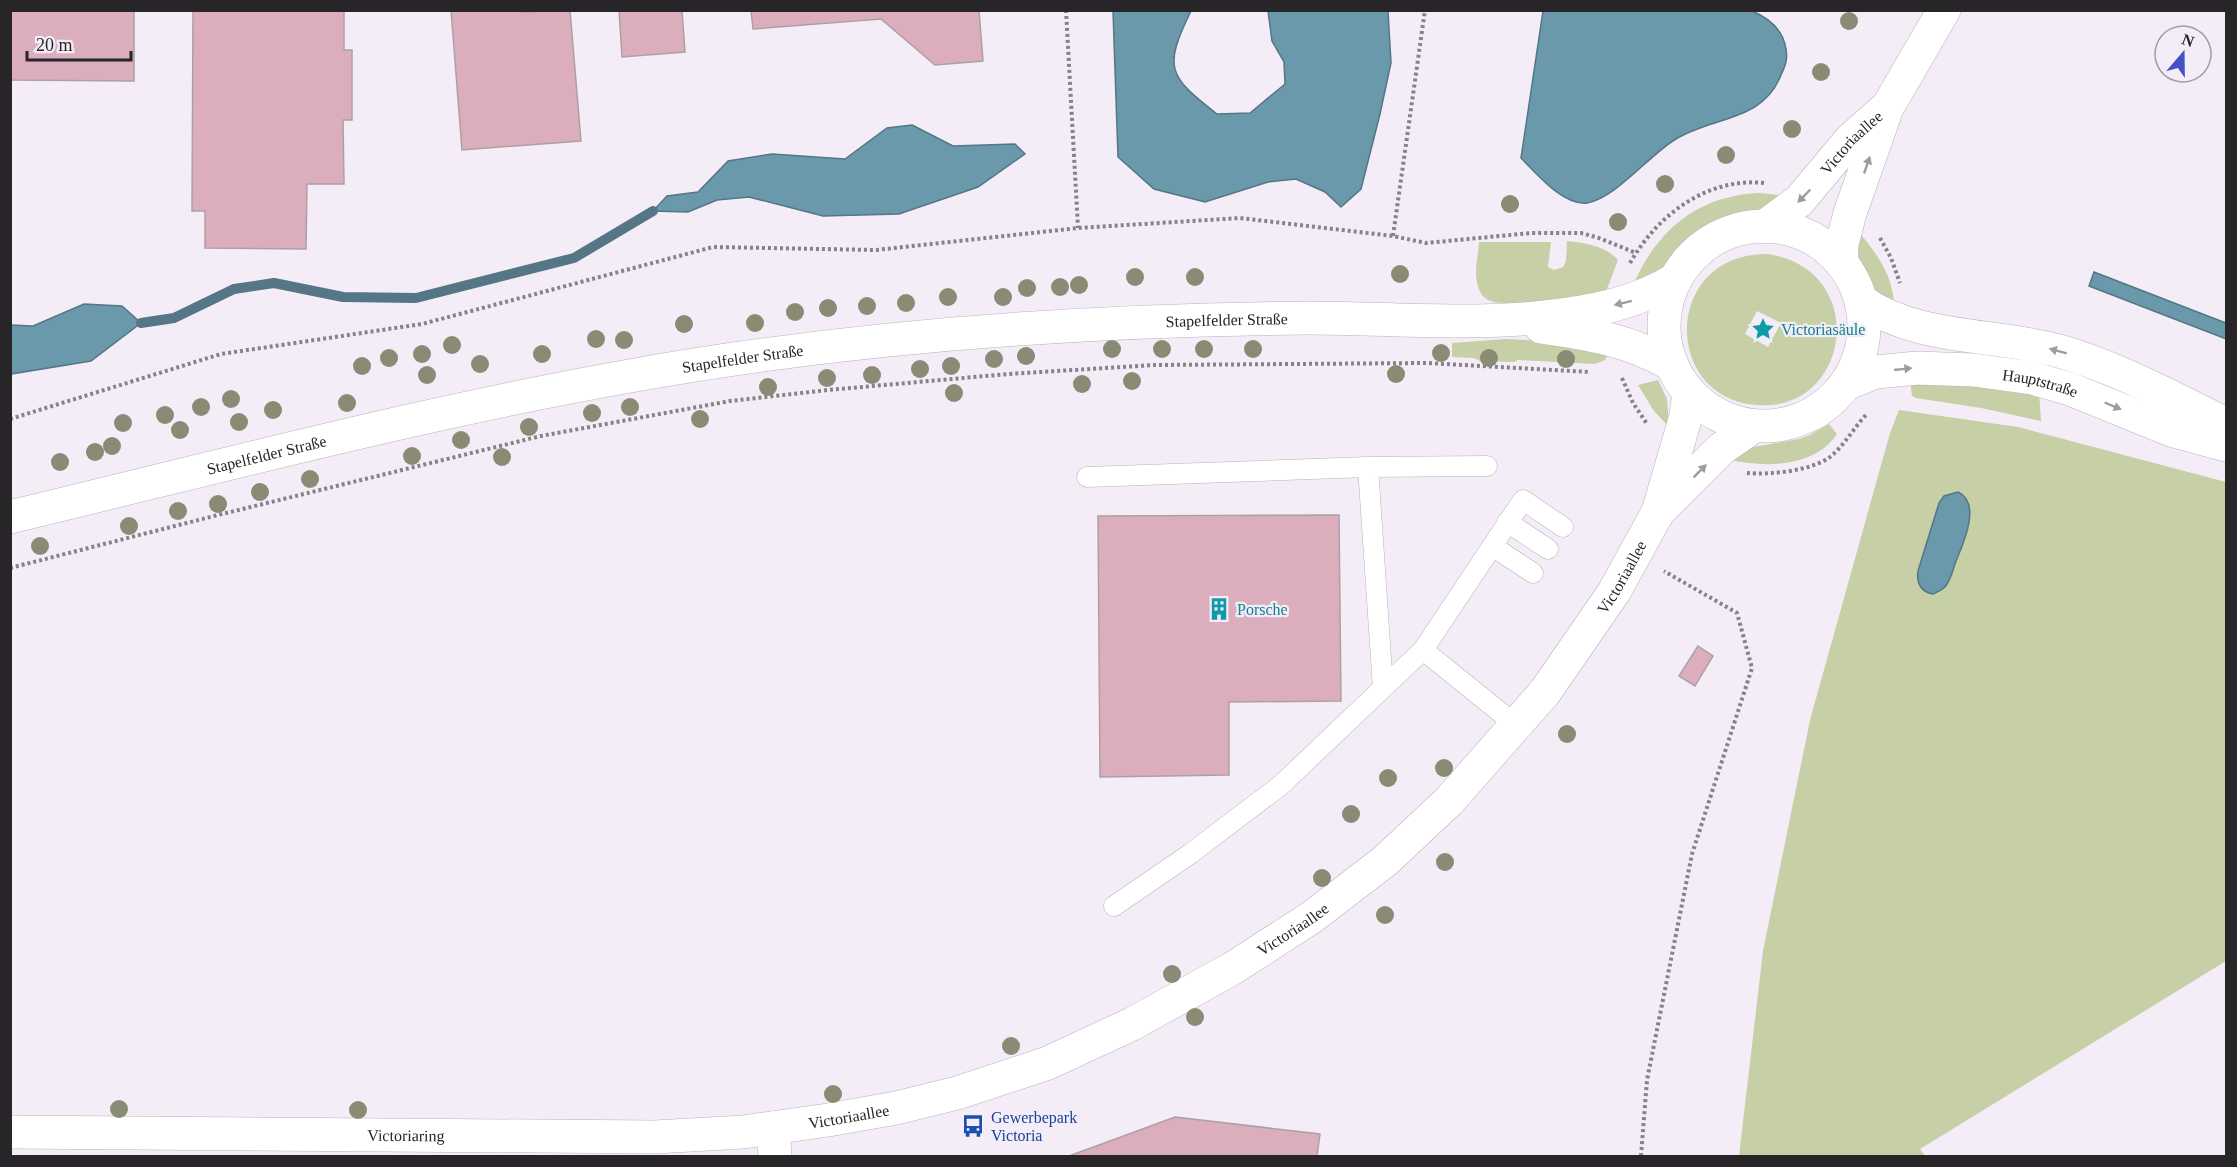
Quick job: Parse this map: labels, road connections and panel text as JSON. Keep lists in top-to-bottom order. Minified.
{"streets":{"street":["Victoriaallee","Stapelfelder Straße","Hauptstraße","Victoriaring"]},"crossings":[["Victoriaallee","Stapelfelder Straße"],["Victoriaallee","Hauptstraße"],["Victoriaallee","Victoriaring"],["Stapelfelder Straße","Hauptstraße"]],"places":{"place":["Victoriasäule"],"building":["Porsche"],"bus stop":["Gewerbepark Victoria"]},"scale_bar":"20 m","north":"top"}
